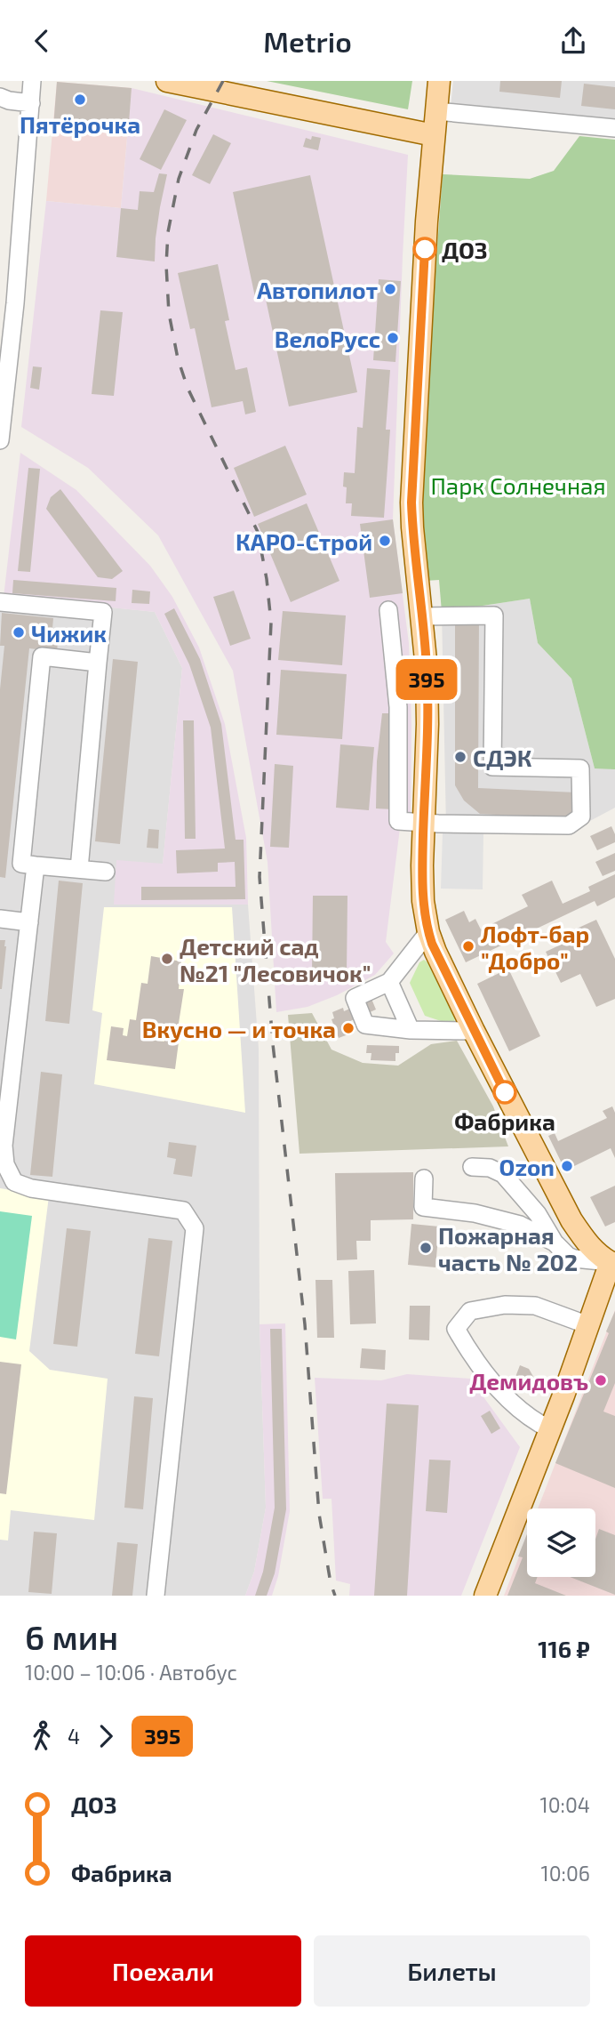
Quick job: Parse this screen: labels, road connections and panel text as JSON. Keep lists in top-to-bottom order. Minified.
{"parks":["Парк Солнечная"],"places":["Пятёрочка","ДОЗ","Автопилот","ВелоРусс","КАРО-Строй","Чижик","СДЭК","Лофт-бар \"Добро\"","Детский сад №21 \"Лесовичок\"","Вкусно — и точка","Фабрика","Ozon","Пожарная часть № 202","Демидовъ"],"lines":["bus line 395"],"page":{"header":"Metrio","on_map":"395","heading":["6 мин","10:00 – 10:06 · Автобус","116 ₽"],"legs":["4","395"],"list":[{"name":"ДОЗ","value":"10:04"},{"name":"Фабрика","value":"10:06"}],"buttons":["Поехали","Билеты"]}}
